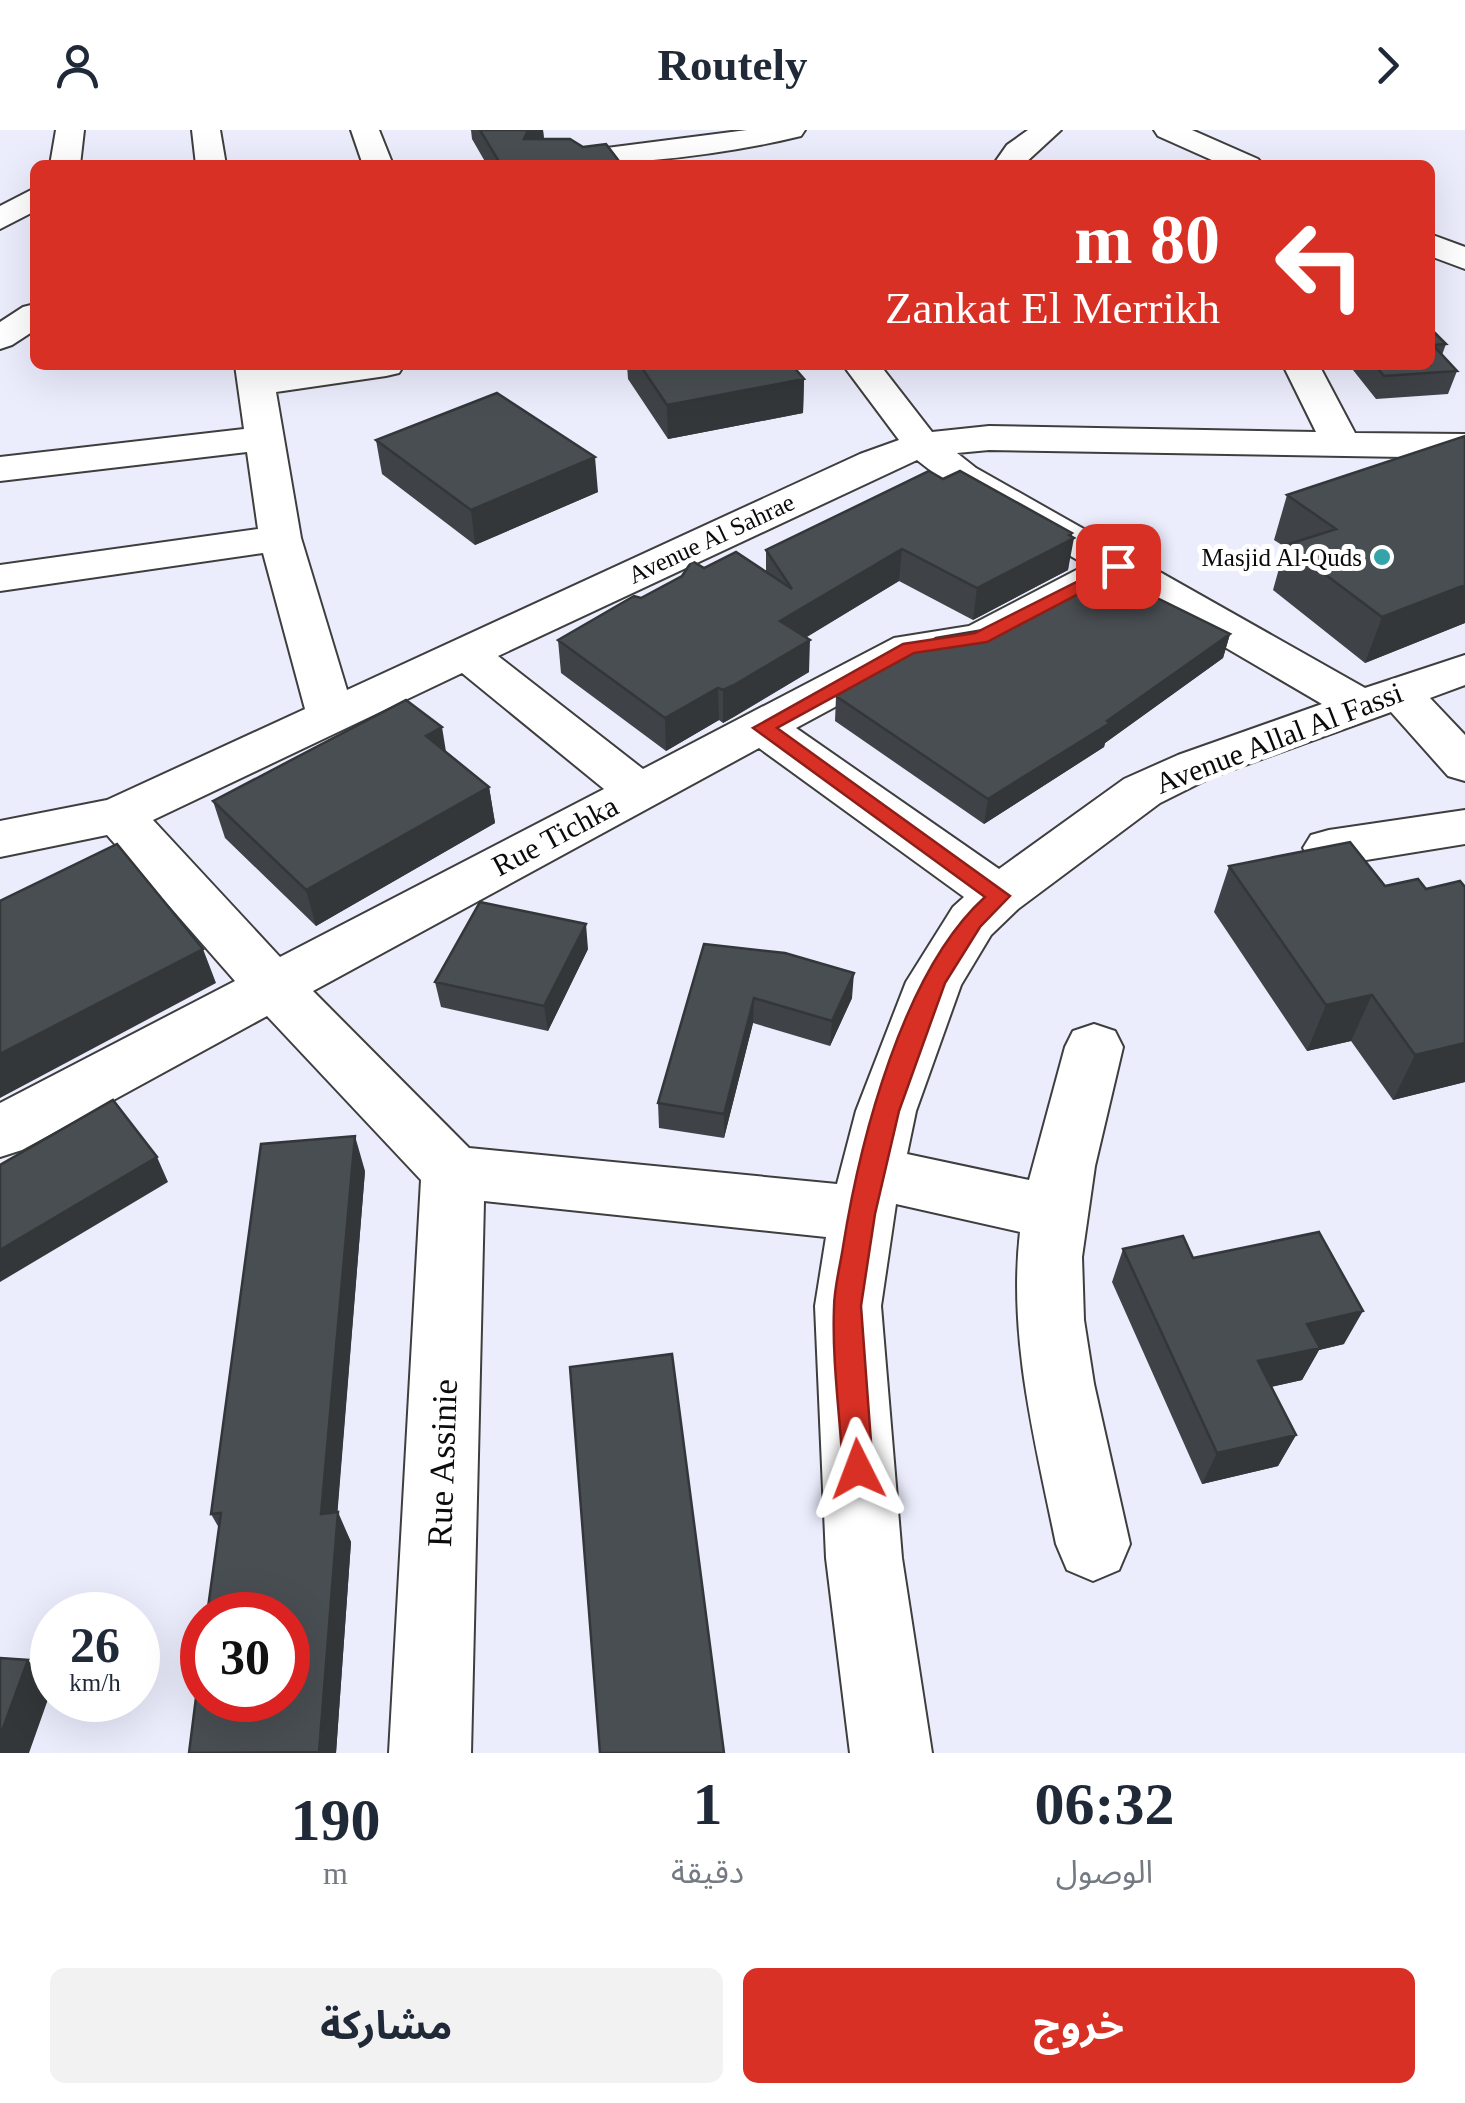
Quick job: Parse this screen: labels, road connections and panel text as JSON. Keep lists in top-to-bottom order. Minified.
{"streets":{"street":["Avenue Al Sahrae","Avenue Allal Al Fassi","Rue Tichka","Rue Assinie"]},"places":["Masjid Al-Quds"],"page":{"header":"Routely","turn":["80 m","Zankat El Merrikh"],"speed":"26 km/h","limit":"30","eta":["06:32","الوصول","1","دقيقة","190","m"],"buttons":["خروج","مشاركة"]}}
